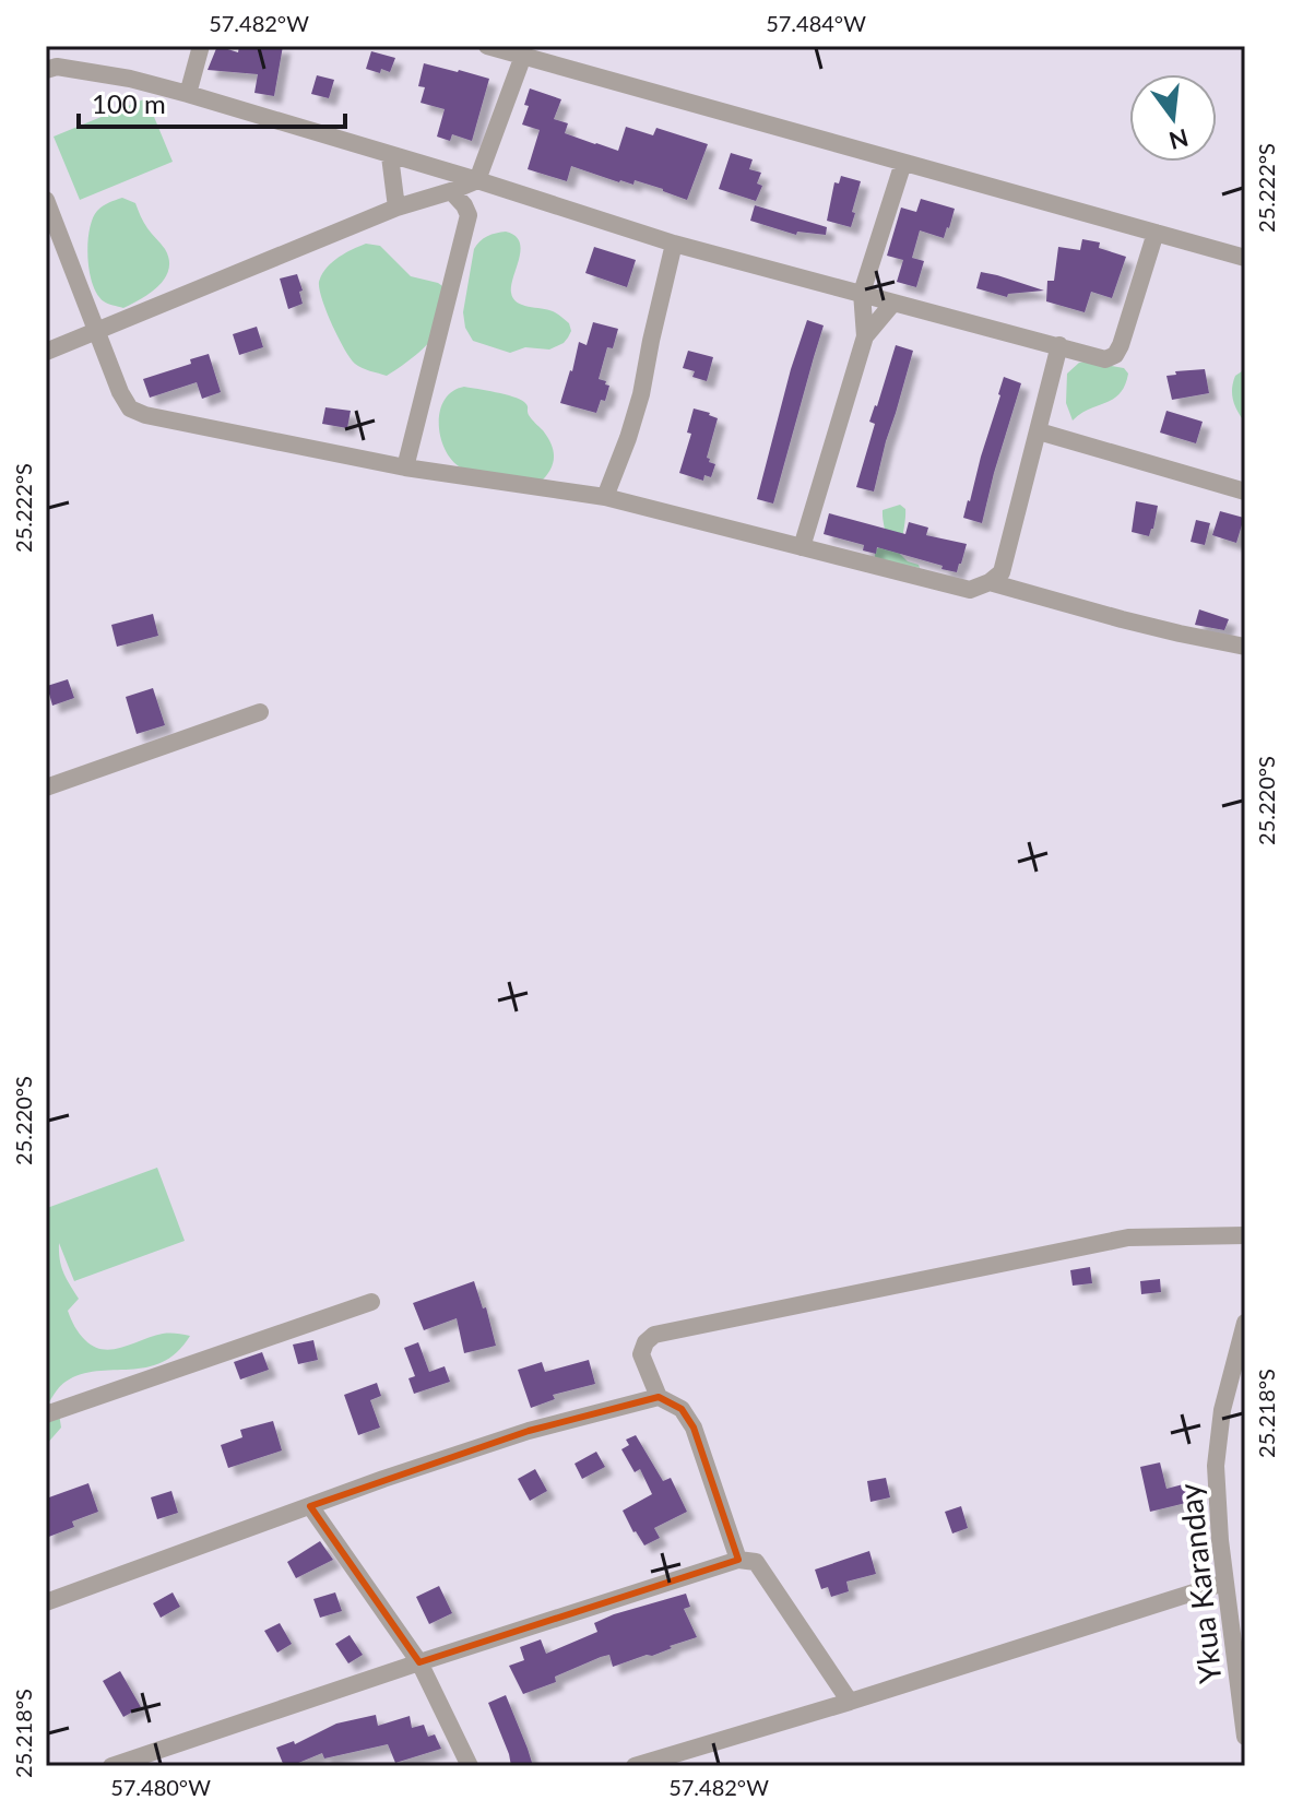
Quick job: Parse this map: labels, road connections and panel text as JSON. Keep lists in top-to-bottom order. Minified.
{"streets":{"street":["Ykua Karanday"]},"scale_bar":"100 m","north":"bottom","coordinates":["57.482°W","57.484°W","25.222°S","25.220°S","25.218°S","57.480°W"]}
